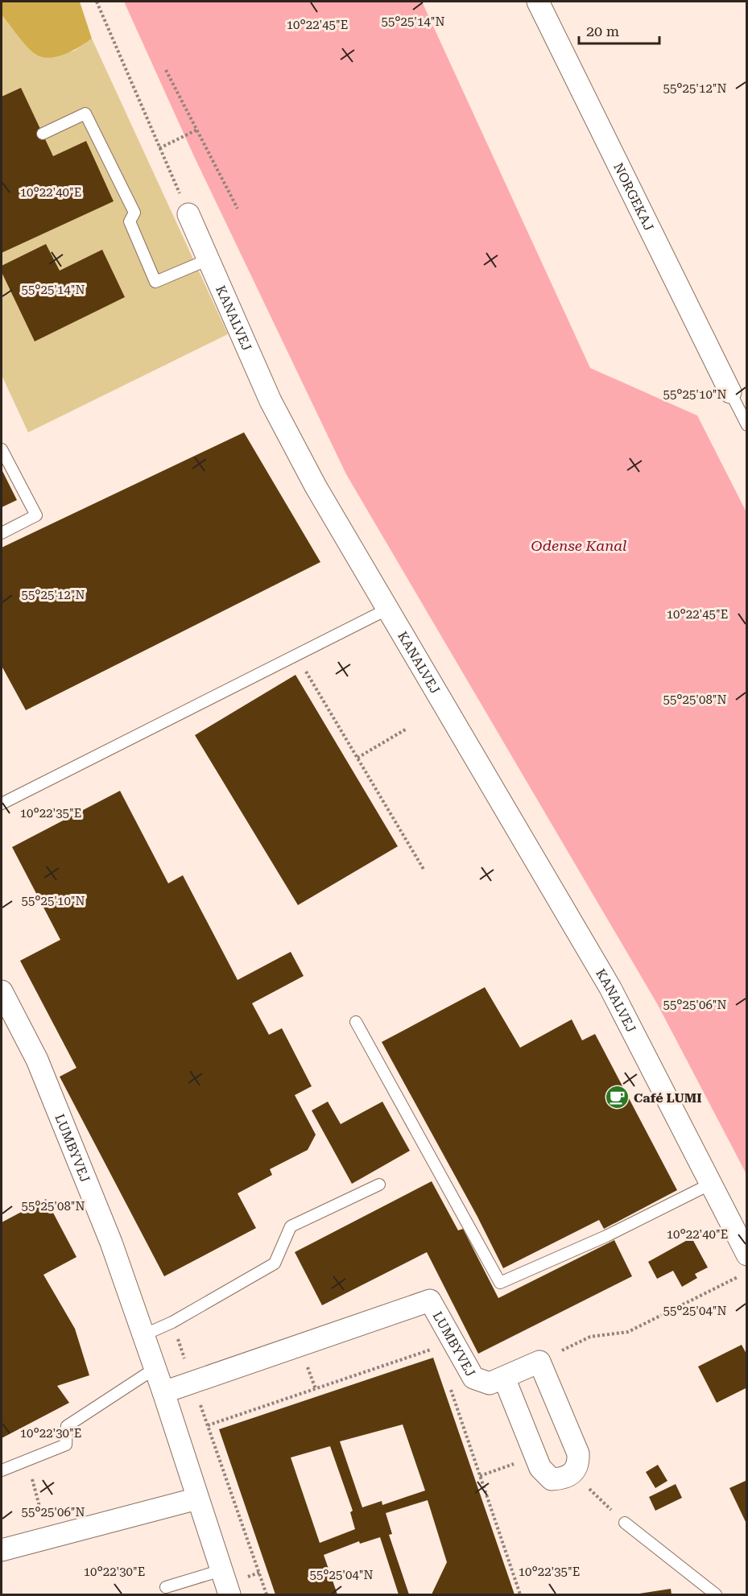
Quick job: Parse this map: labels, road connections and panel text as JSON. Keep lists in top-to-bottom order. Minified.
{"streets":{"street":["NORGEKAJ","KANALVEJ","LUMBYVEJ"]},"water":["Odense Kanal"],"places":{"cafe":["Café LUMI"]},"scale_bar":"20 m","coordinates":["55°25'14\"N","10°22'45\"E","55°25'12\"N","10°22'40\"E","55°25'10\"N","55°25'08\"N","10°22'35\"E","55°25'06\"N","55°25'04\"N","10°22'30\"E"]}
